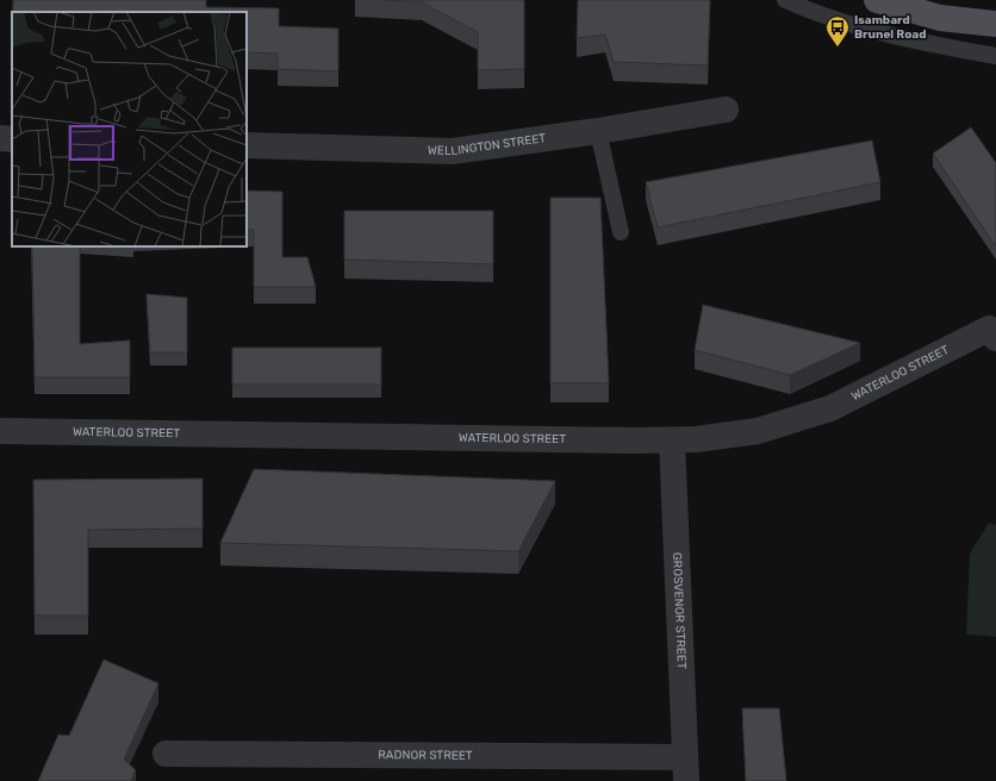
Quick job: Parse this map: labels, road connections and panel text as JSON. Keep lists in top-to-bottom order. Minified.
{"streets":{"street":["WELLINGTON STREET","WATERLOO STREET","GROSVENOR STREET","RADNOR STREET"]},"crossings":[["WATERLOO STREET","GROSVENOR STREET"],["GROSVENOR STREET","RADNOR STREET"]],"places":{"bus stop":["Isambard Brunel Road"]}}
